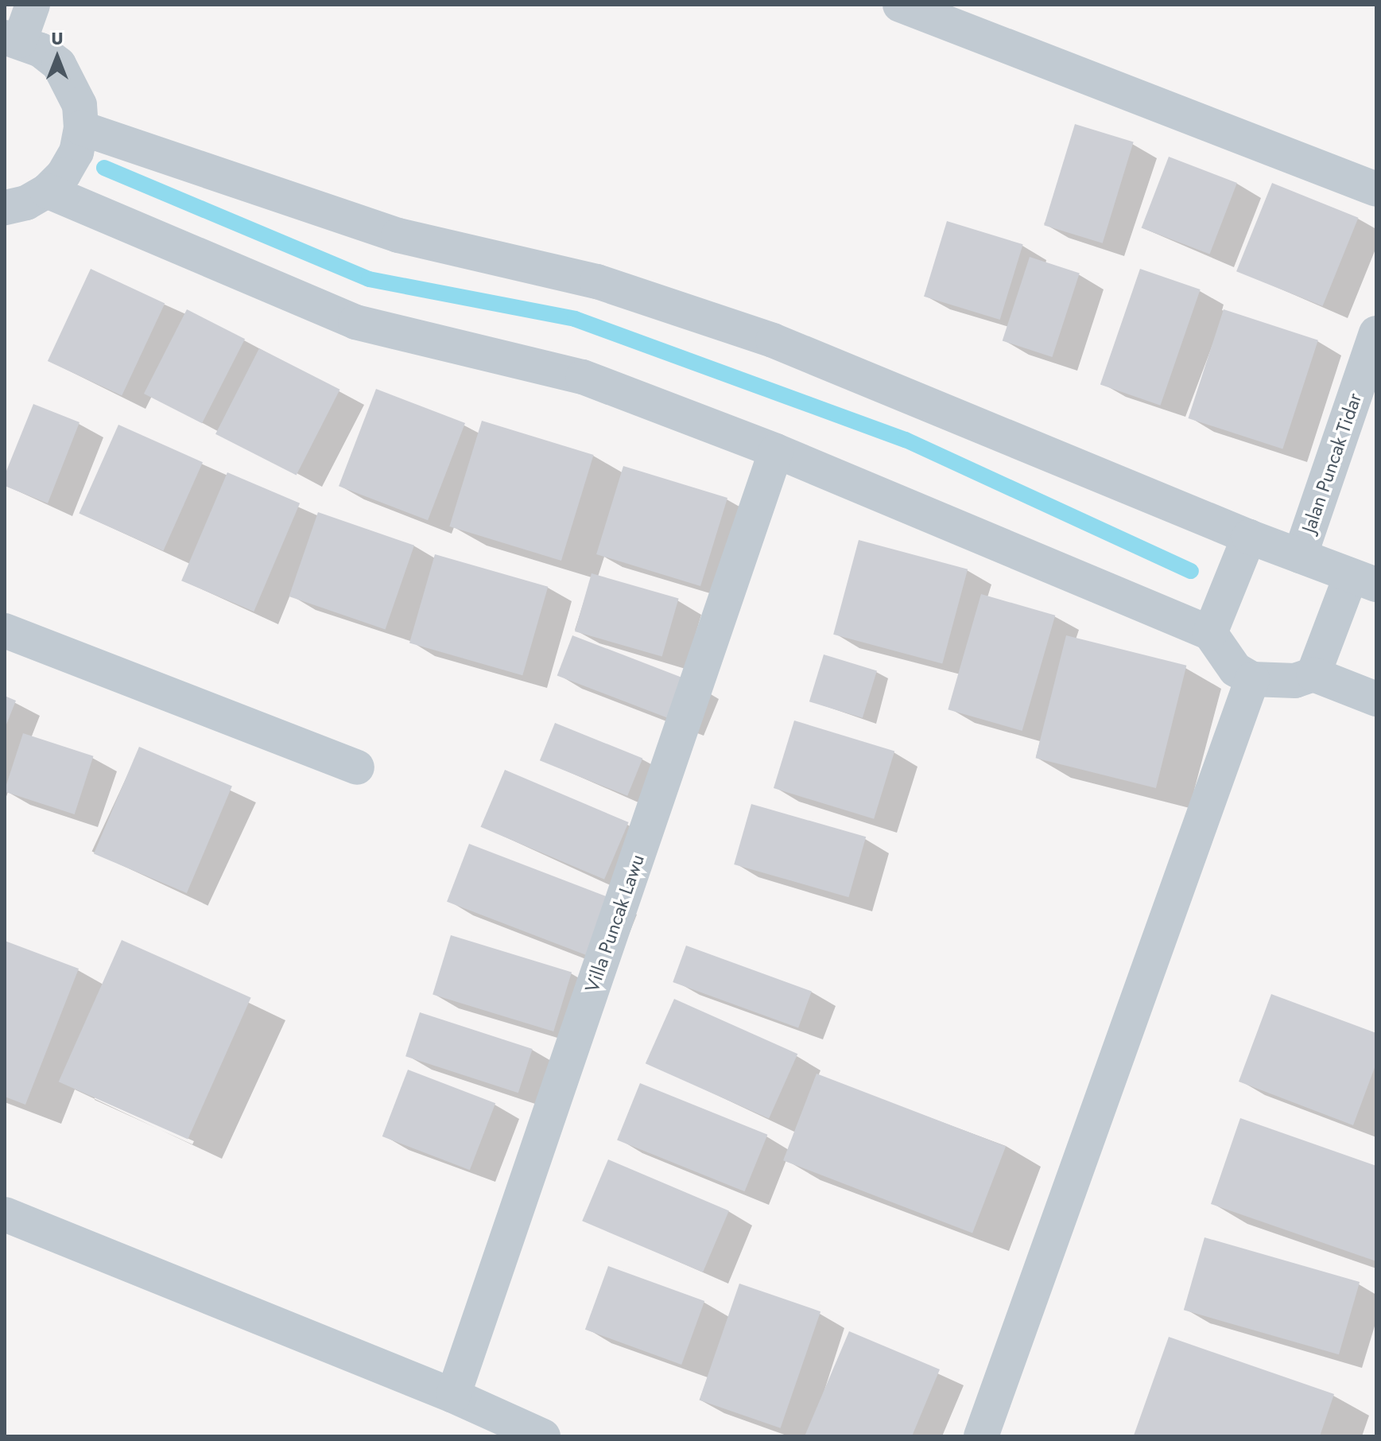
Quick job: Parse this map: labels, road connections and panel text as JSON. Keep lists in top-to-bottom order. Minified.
{"streets":{"street":["Jalan Puncak Tidar","Villa Puncak Lawu"]},"north":"top"}
